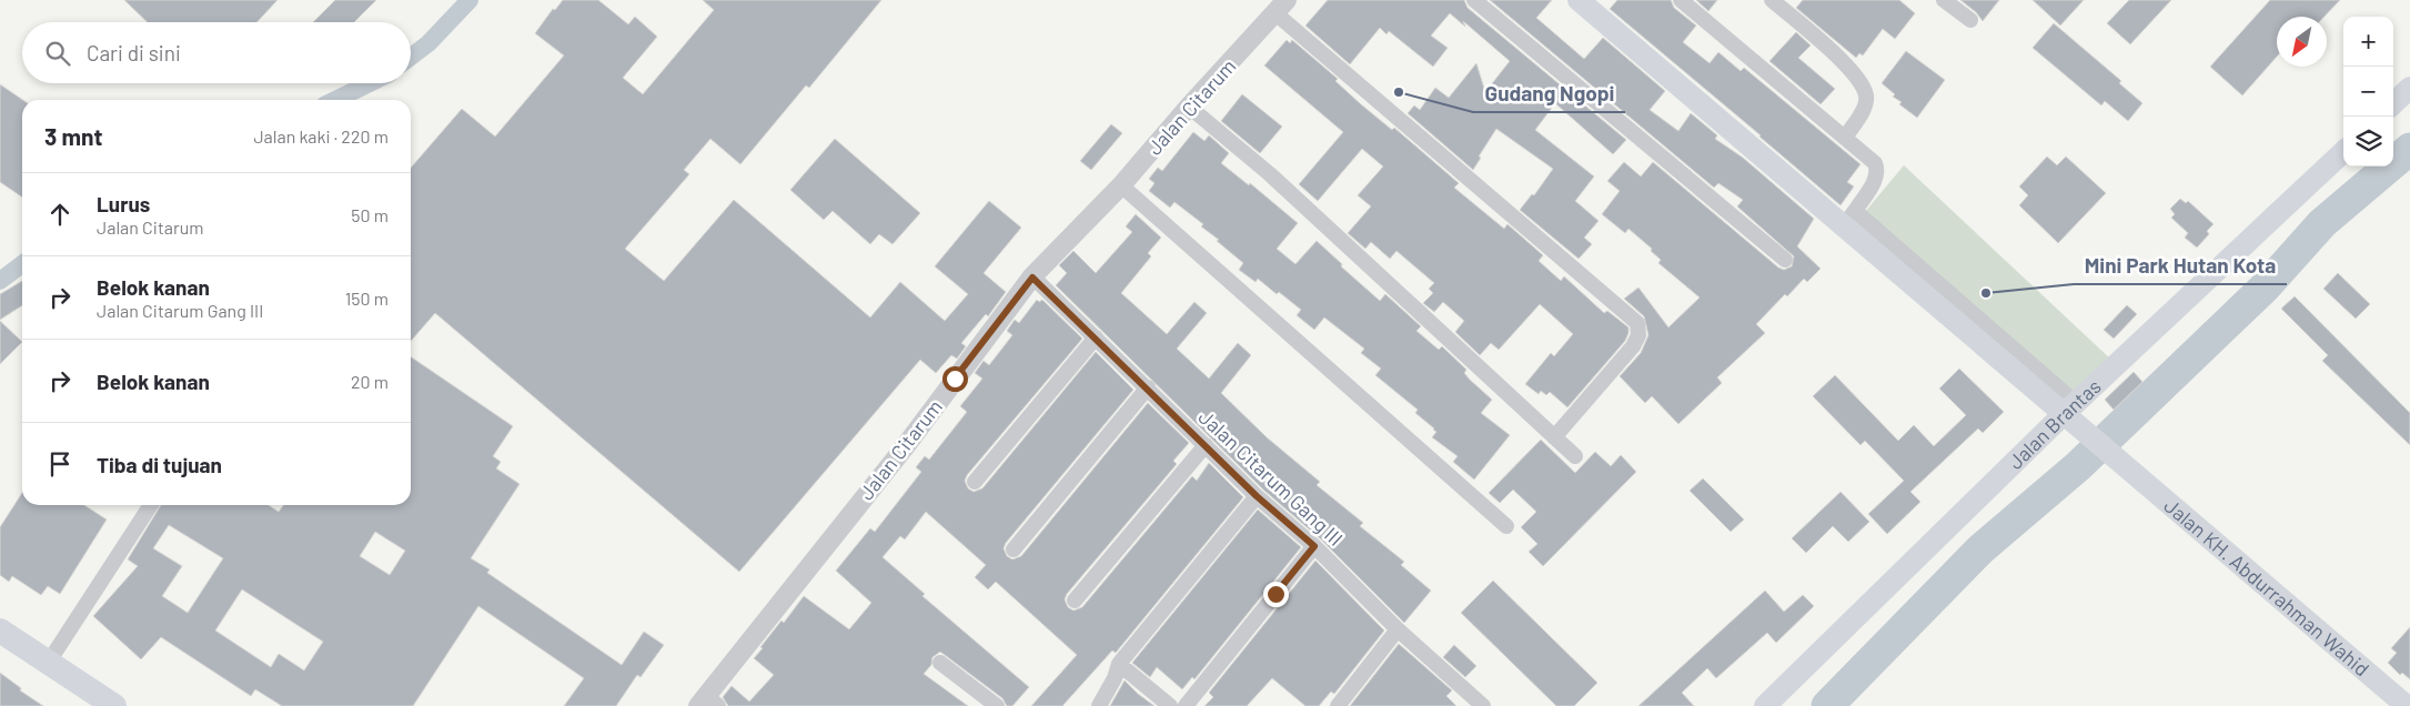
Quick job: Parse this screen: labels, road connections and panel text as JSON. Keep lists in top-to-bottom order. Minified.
{"streets":{"main road":["Jalan Brantas","Jalan KH. Abdurrahman Wahid"],"street":["Jalan Citarum","Jalan Citarum Gang III"]},"crossings":[["Jalan Citarum","Jalan Citarum Gang III"],["Jalan Brantas","Jalan KH. Abdurrahman Wahid"]],"places":["Gudang Ngopi","Mini Park Hutan Kota"],"north":"bottom left","page":{"map_buttons":["+","−"],"search":"Cari di sini","heading":["3 mnt","Jalan kaki · 220 m"],"list":[["Lurus","Jalan Citarum","50 m"],["Belok kanan","Jalan Citarum Gang III","150 m"],["Belok kanan","20 m"],"Tiba di tujuan"]}}
